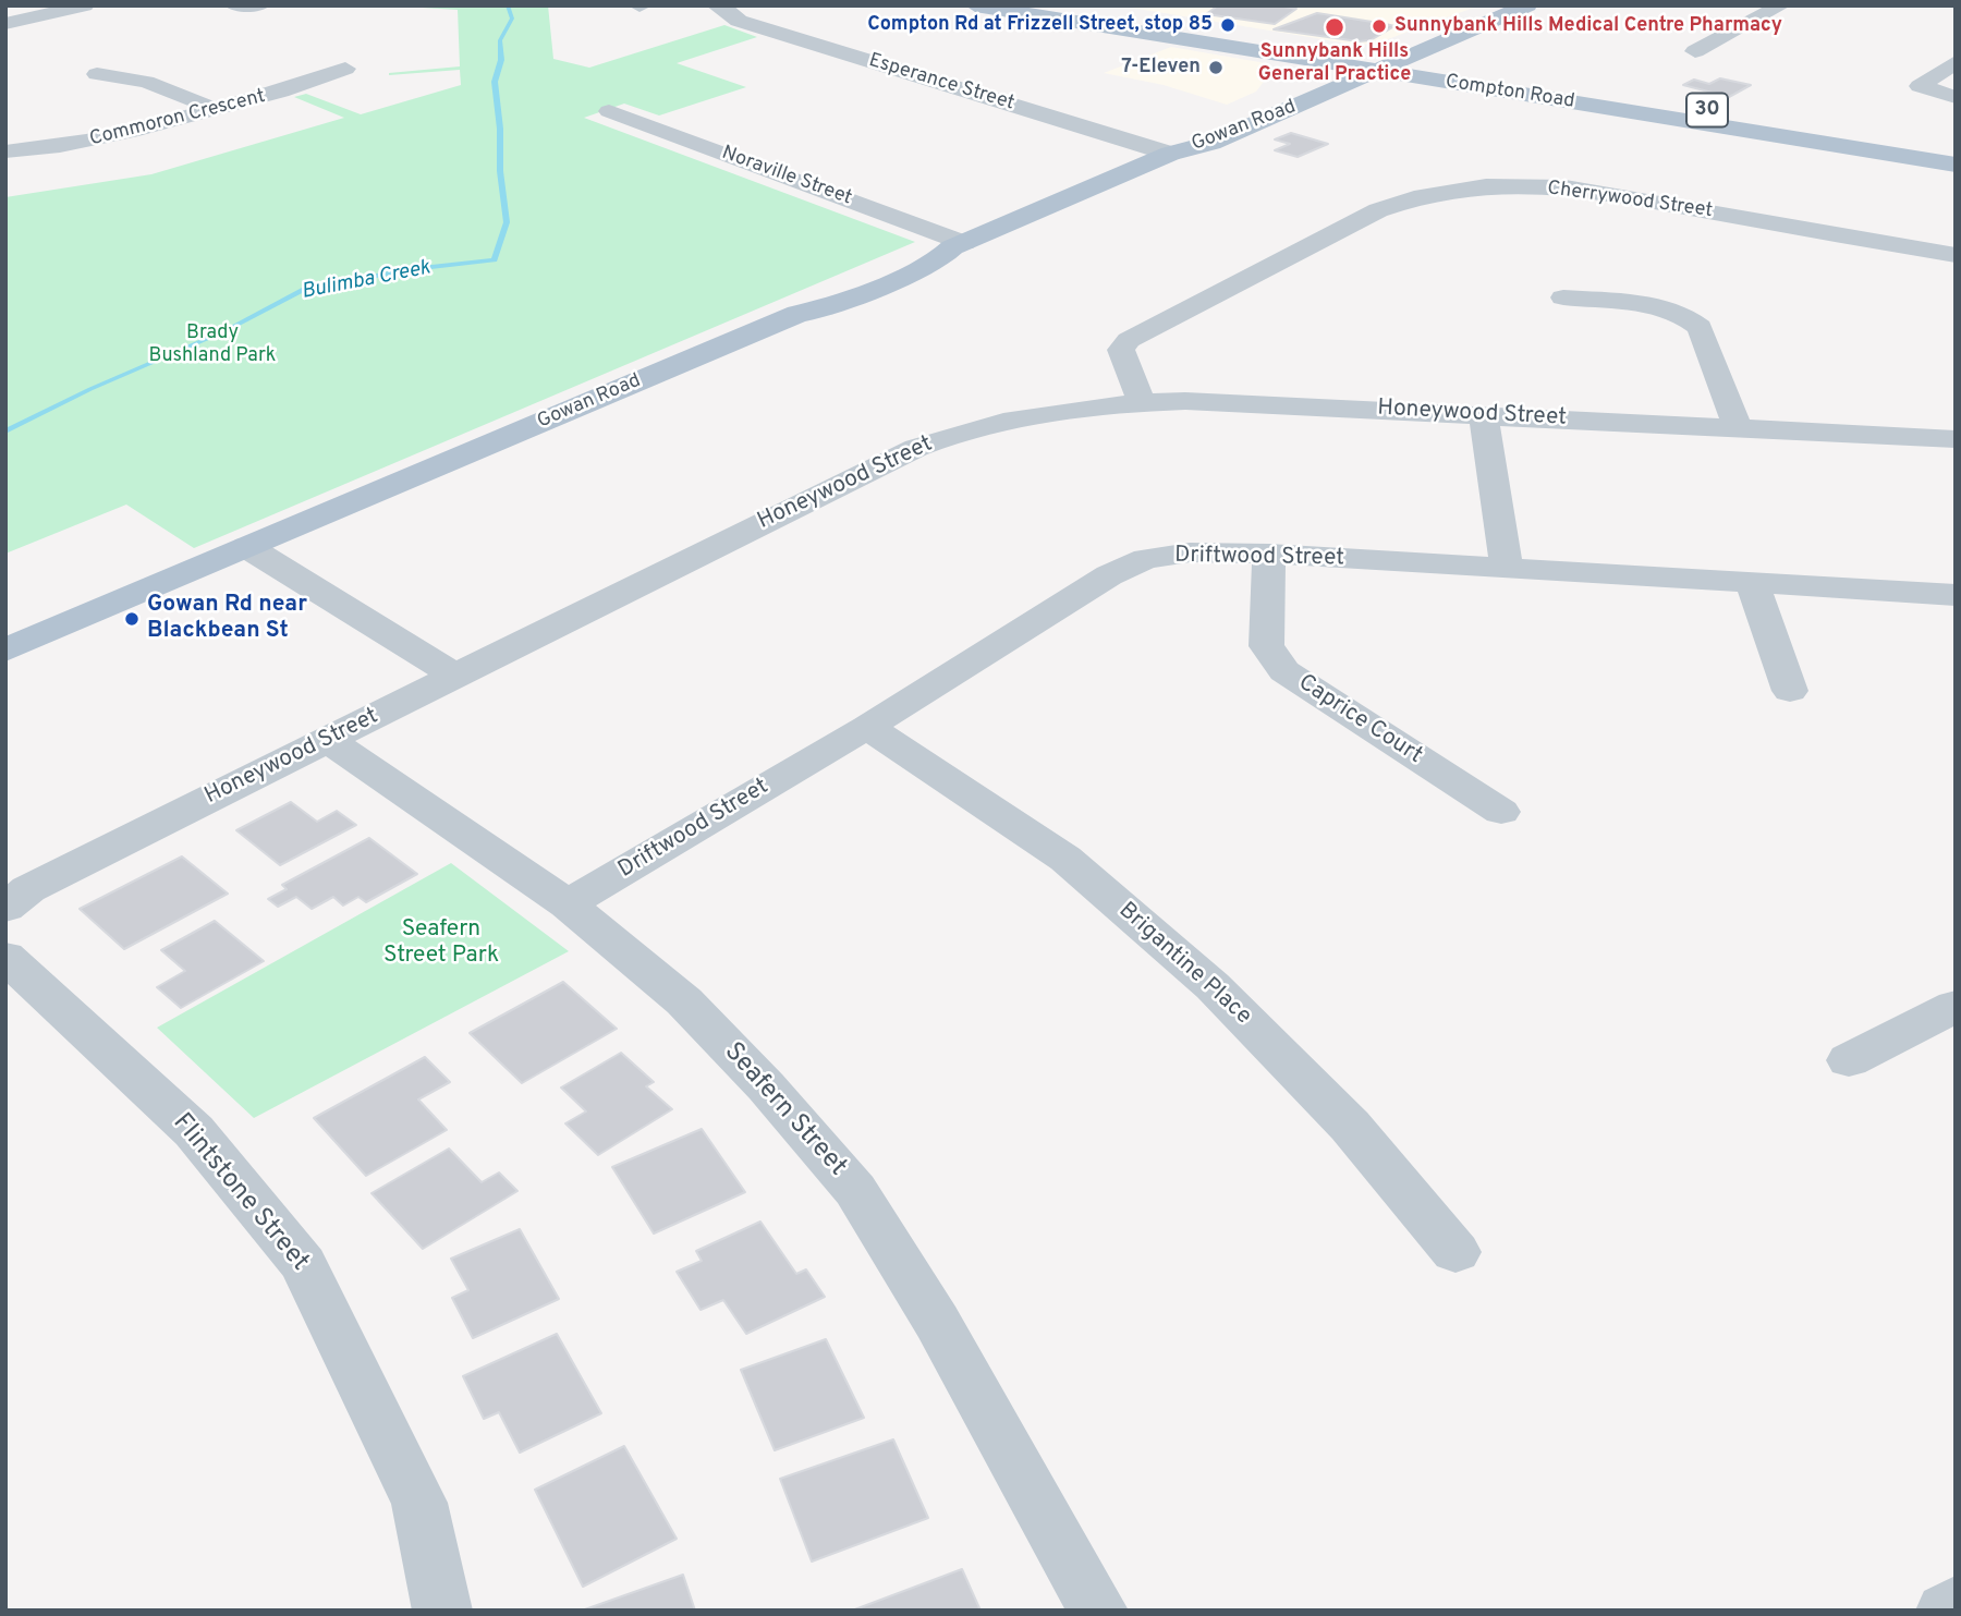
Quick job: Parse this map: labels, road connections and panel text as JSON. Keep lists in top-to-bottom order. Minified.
{"streets":{"main road":["Compton Road","30","Gowan Road"],"street":["Esperance Street","Commoron Crescent","Noraville Street","Cherrywood Street","Honeywood Street","Driftwood Street","Caprice Court","Brigantine Place","Seafern Street","Flintstone Street"]},"crossings":[["Esperance Street","Gowan Road"],["Compton Road","Gowan Road"],["Gowan Road","Noraville Street"],["Cherrywood Street","Honeywood Street"],["Honeywood Street","Seafern Street"],["Driftwood Street","Caprice Court"],["Driftwood Street","Brigantine Place"],["Driftwood Street","Seafern Street"]],"water":["Bulimba Creek"],"parks":["Brady Bushland Park","Seafern Street Park"],"places":["Compton Rd at Frizzell Street, stop 85","Sunnybank Hills Medical Centre Pharmacy","Sunnybank Hills General Practice","7-Eleven","Gowan Rd near Blackbean St"]}
